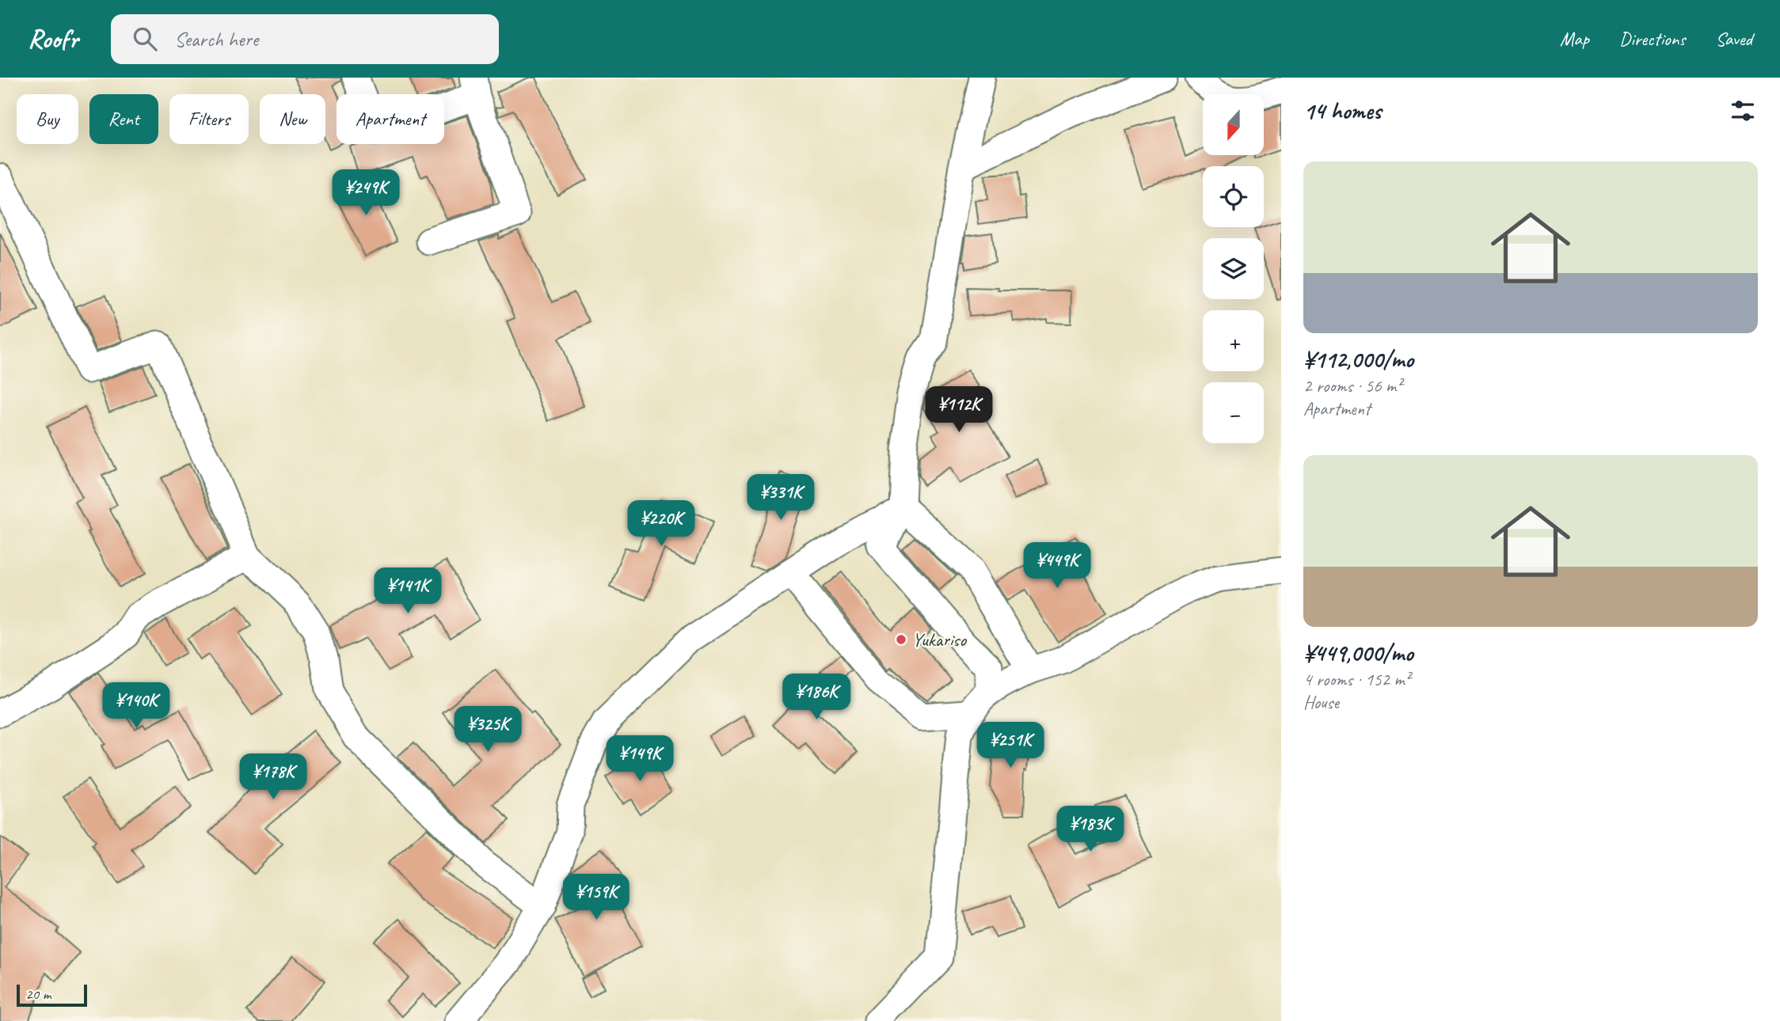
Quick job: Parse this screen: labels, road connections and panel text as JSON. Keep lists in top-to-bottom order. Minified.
{"places":["Yukariso"],"scale_bar":"20 m","north":"bottom","page":{"header":"Roofr","search":"Search here","nav":["Map","Directions","Saved"],"heading":"14 homes","map_buttons":["+","−"],"chip":["Buy","Rent","Filters","New","Apartment"],"list":[{"name":"¥112,000/mo","note":"2 rooms · 56 m² · Apartment"},{"name":"¥449,000/mo","note":"4 rooms · 152 m² · House"}],"price":["¥249K","¥112K","¥331K","¥220K","¥449K","¥141K","¥186K","¥140K","¥325K","¥251K","¥149K","¥178K","¥183K","¥159K"],"scale":"20 m"}}
